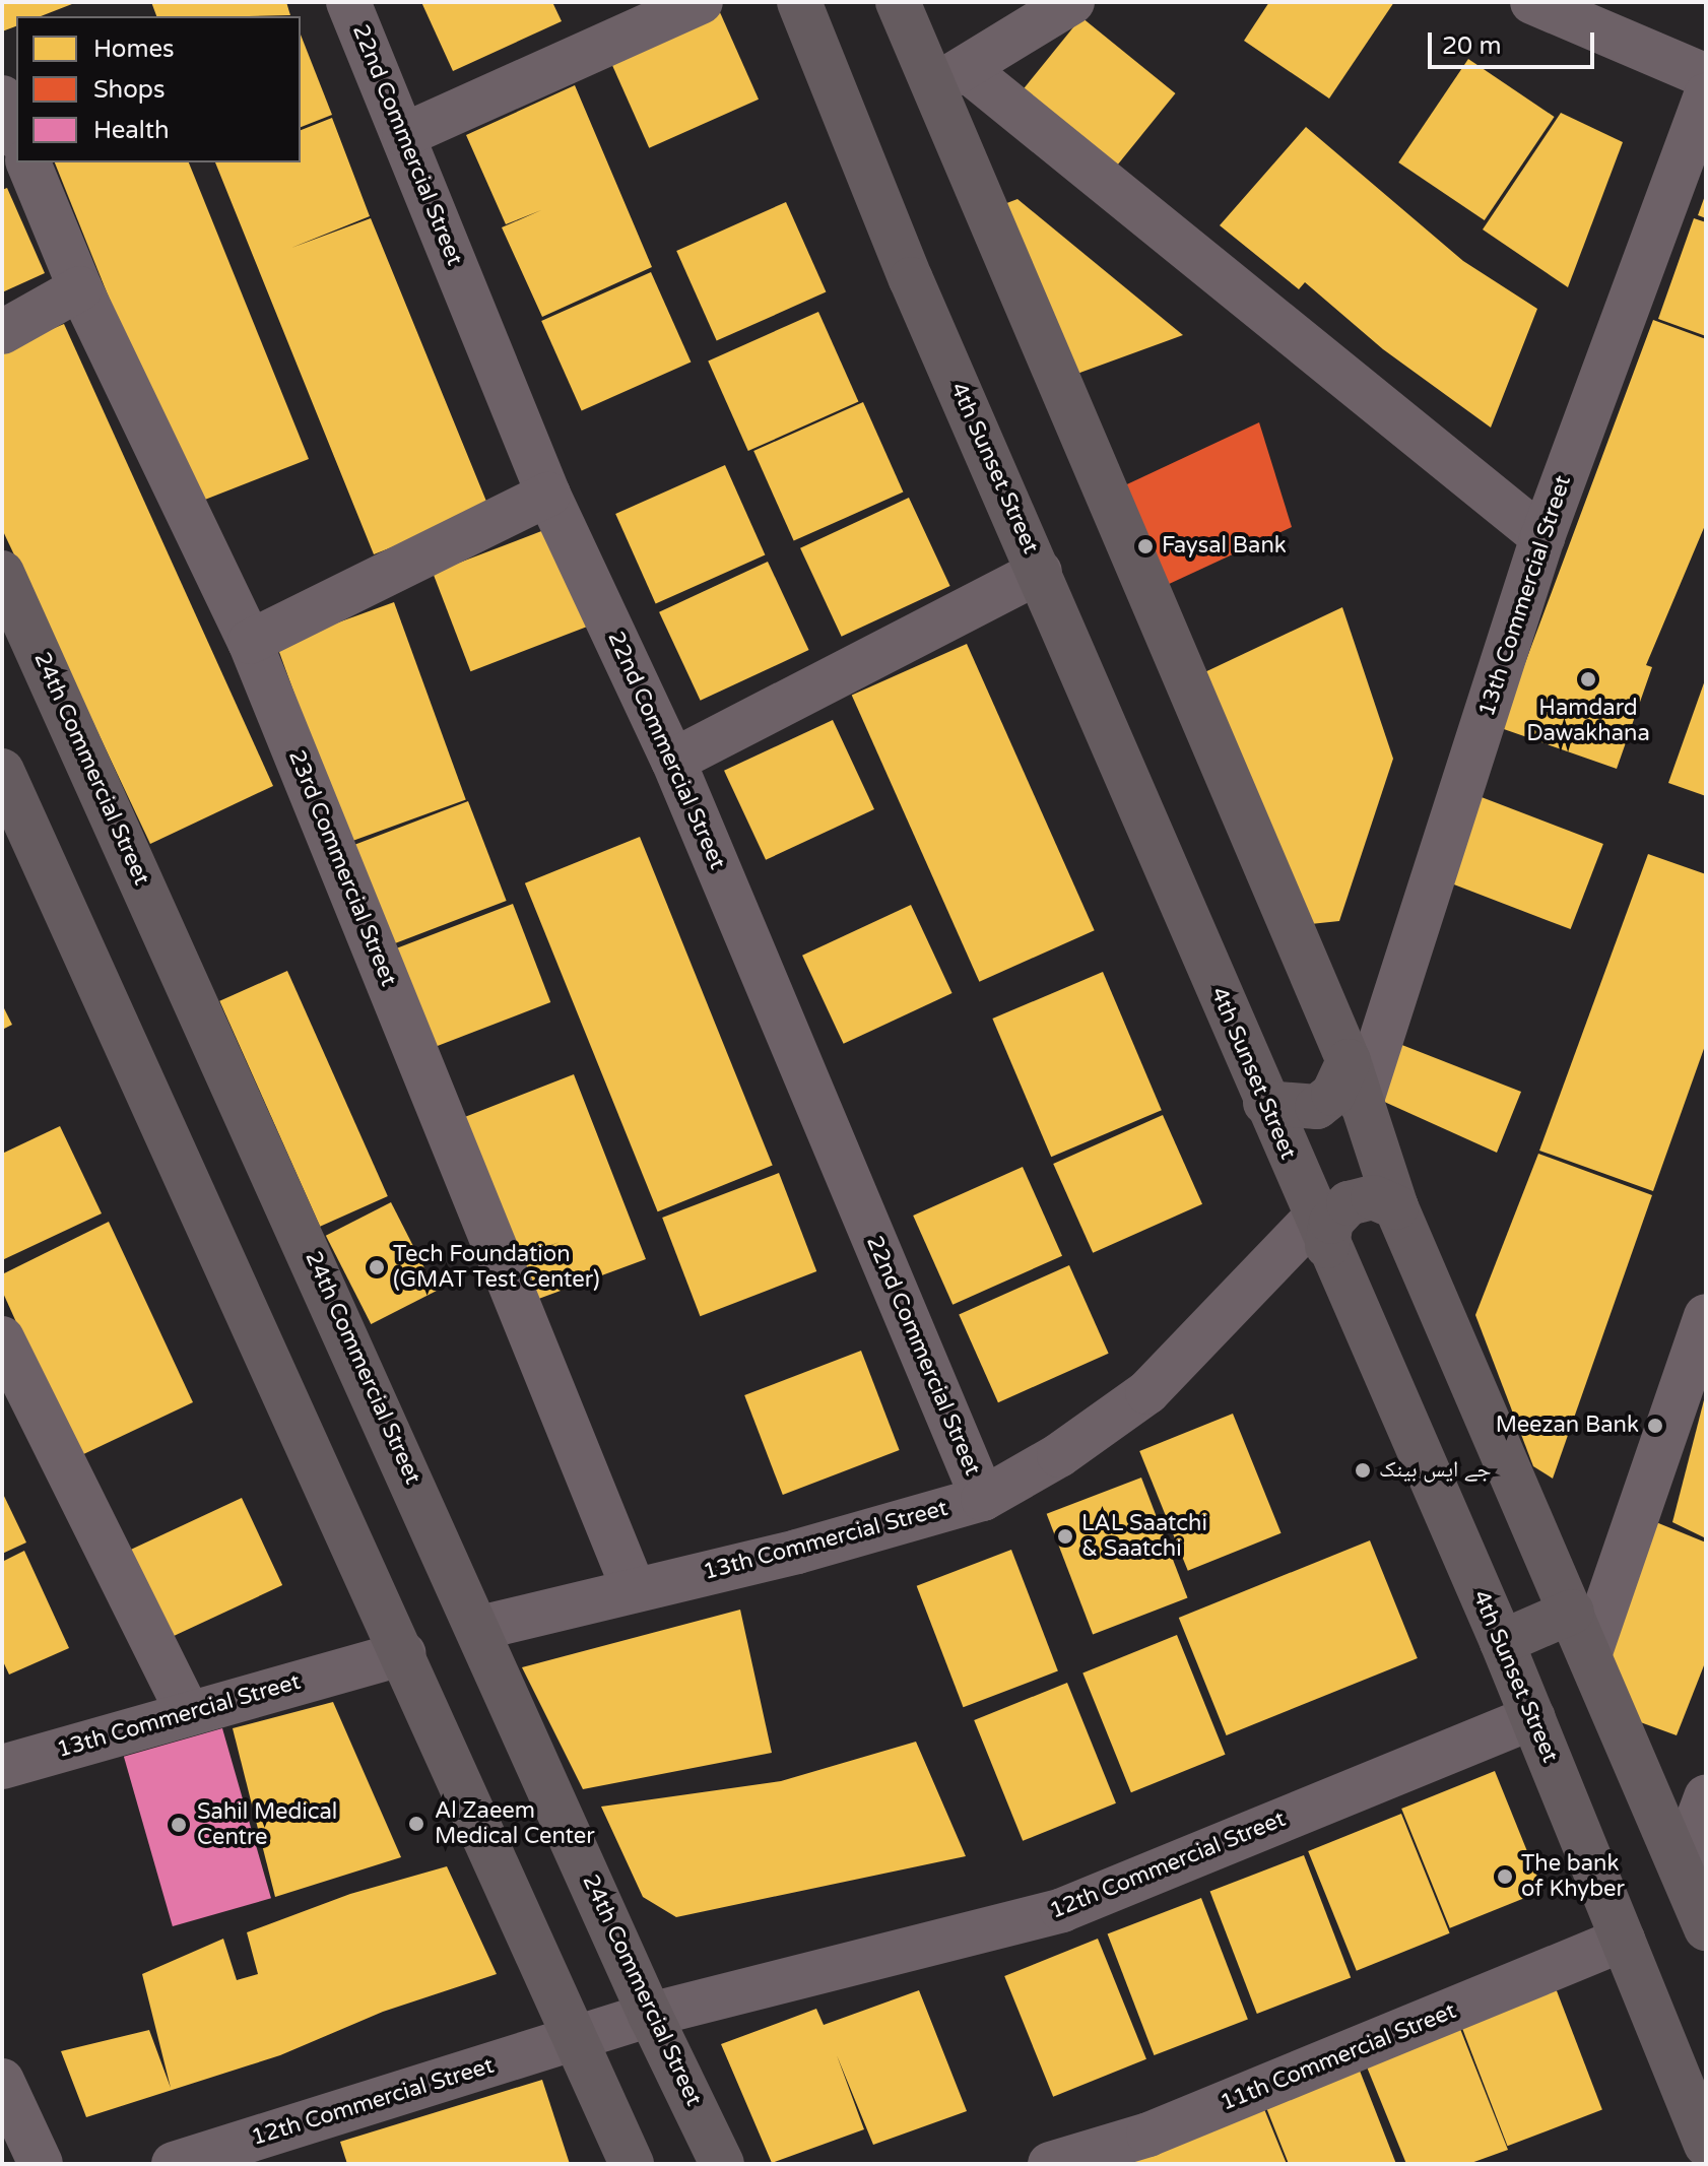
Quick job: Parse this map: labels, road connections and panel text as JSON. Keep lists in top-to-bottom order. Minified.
{"streets":{"street":["22nd Commercial Street","4th Sunset Street","13th Commercial Street","24th Commercial Street","23rd Commercial Street","12th Commercial Street","11th Commercial Street"]},"crossings":[["22nd Commercial Street","13th Commercial Street"],["4th Sunset Street","13th Commercial Street"],["4th Sunset Street","12th Commercial Street"],["4th Sunset Street","11th Commercial Street"],["13th Commercial Street","24th Commercial Street"],["13th Commercial Street","23rd Commercial Street"],["24th Commercial Street","12th Commercial Street"]],"places":["Faysal Bank","Hamdard Dawakhana","Tech Foundation (GMAT Test Center)","Meezan Bank","جے ایس بینک","LAL Saatchi & Saatchi","Al Zaeem Medical Center","Sahil Medical Centre","The bank of Khyber"],"legend":["Homes","Shops","Health"],"scale_bar":"20 m"}
